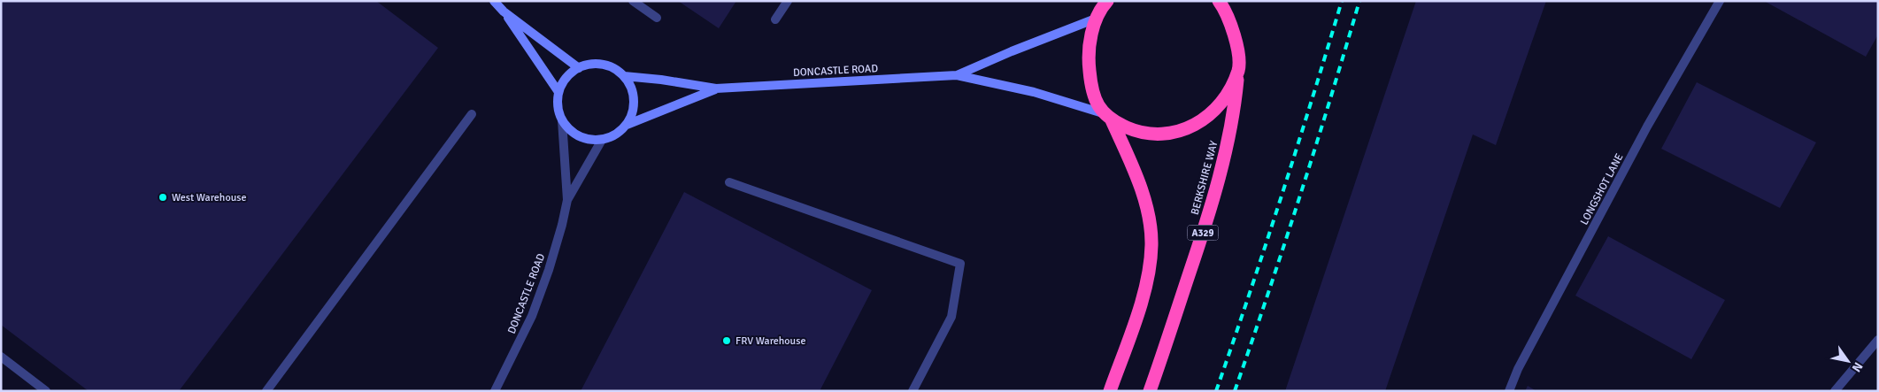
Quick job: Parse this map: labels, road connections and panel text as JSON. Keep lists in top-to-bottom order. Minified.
{"streets":{"highway":["BERKSHIRE WAY","A329"],"street":["DONCASTLE ROAD","LONGSHOT LANE"]},"crossings":[["DONCASTLE ROAD","A329"],["BERKSHIRE WAY","A329"]],"places":["West Warehouse","FRV Warehouse"],"north":"bottom right"}
